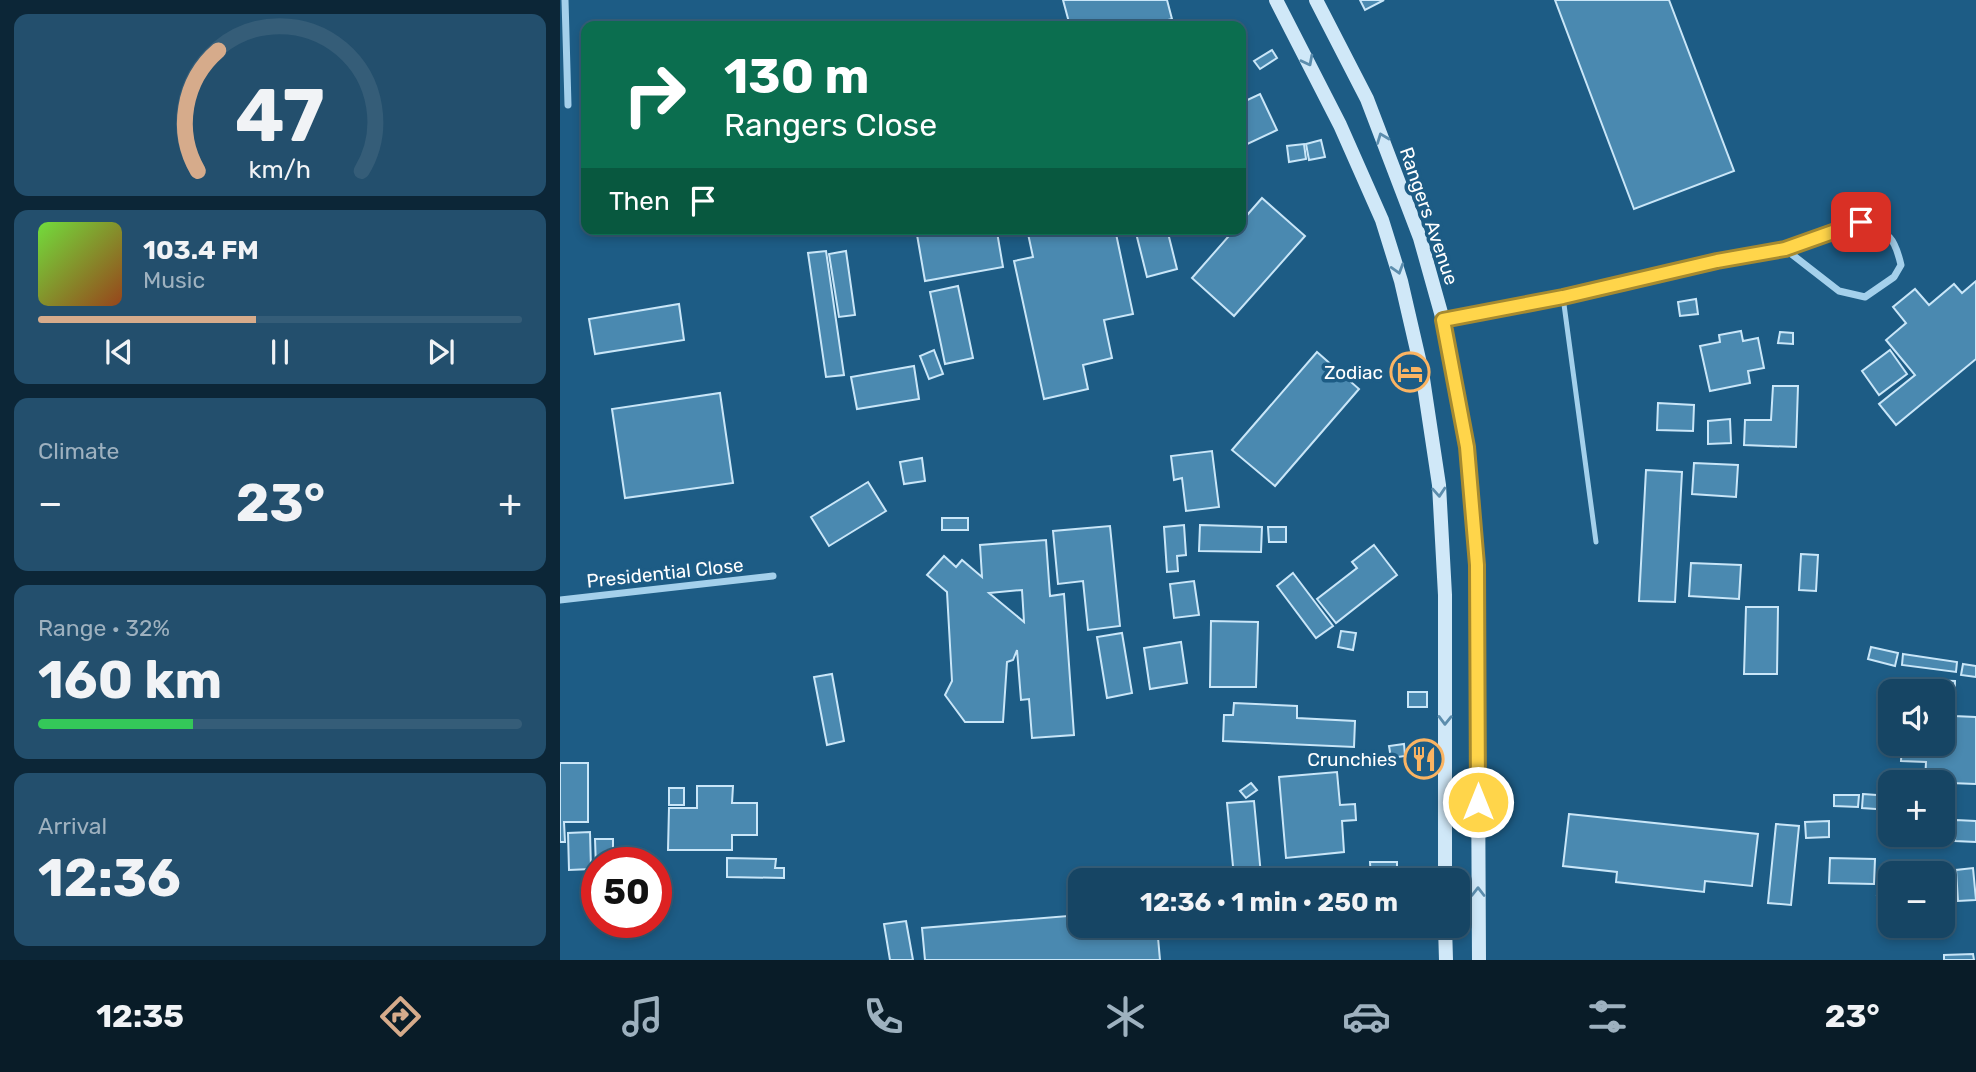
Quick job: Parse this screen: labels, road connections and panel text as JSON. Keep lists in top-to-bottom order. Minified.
{"streets":{"main road":["Rangers Avenue"],"street":["Presidential Close"]},"places":{"hotel":["Zodiac"],"restaurant":["Crunchies"]},"page":{"turn":["130 m","Rangers Close"],"then":"Then","song":["103.4 FM","Music"],"tile":["Climate",["Range · 32%","160 km"],["Arrival","12:36"]],"heat":["−","23°","+"],"map_buttons":["+","−"],"limit":"50","trip":"12:36 · 1 min · 250 m","tabs":["12:35","23°"],"gauge":["47","km/h"]}}
